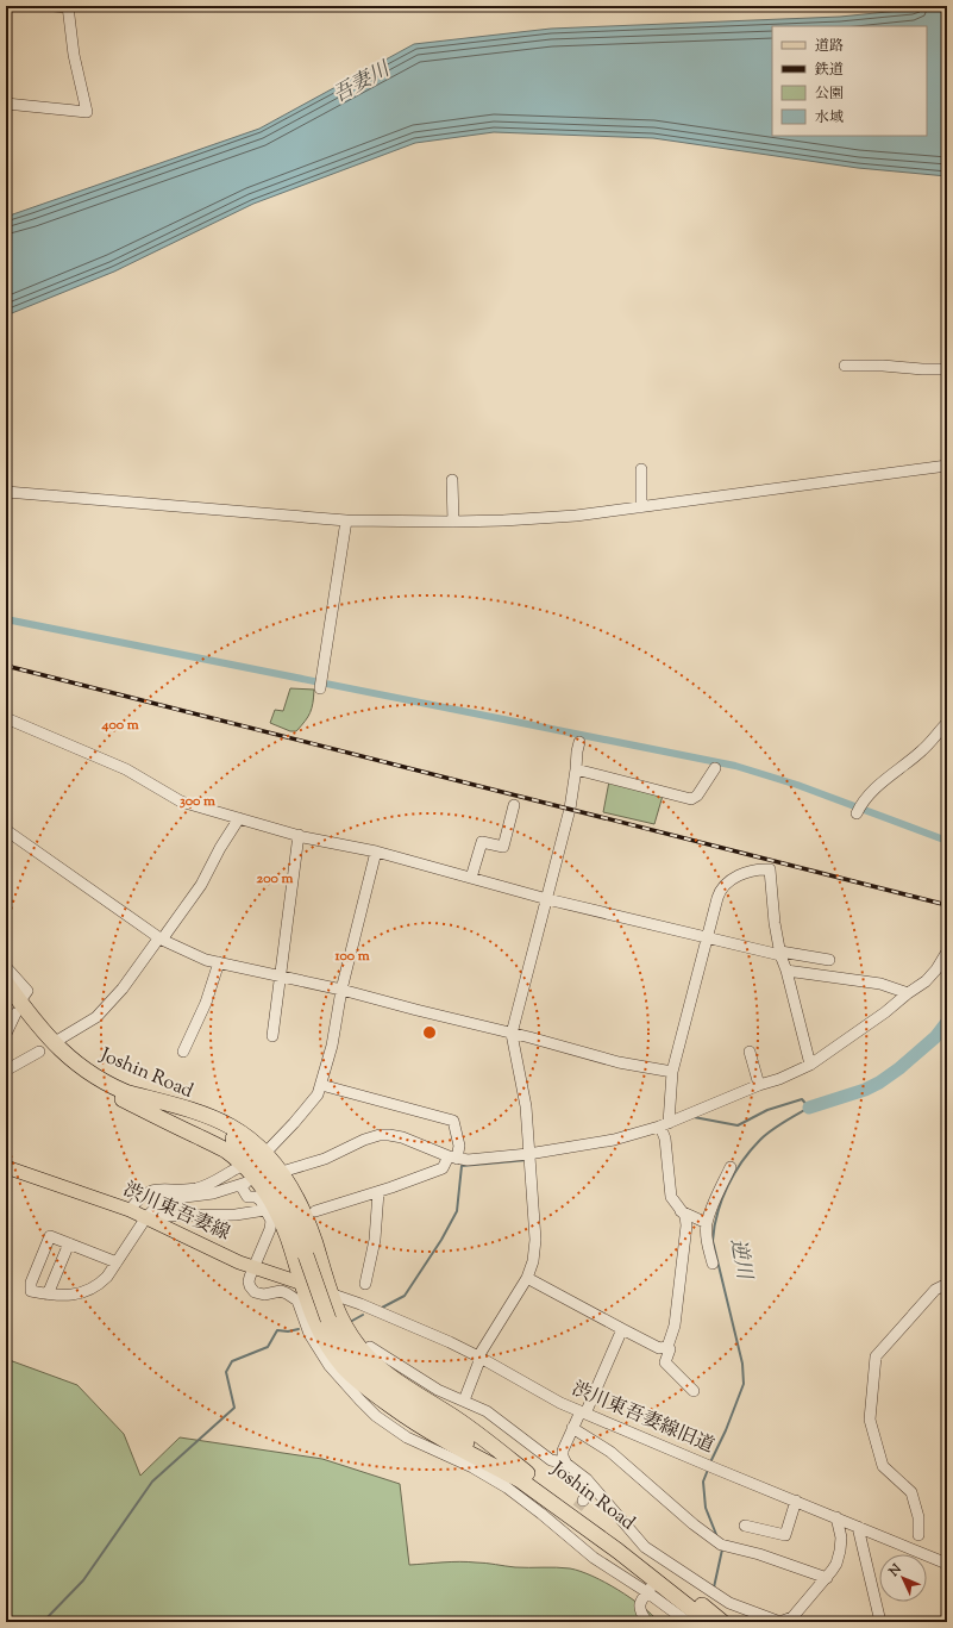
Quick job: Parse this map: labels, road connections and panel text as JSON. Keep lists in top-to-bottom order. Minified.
{"streets":{"highway":["Joshin Road"],"main road":["渋川東吾妻線"],"street":["渋川東吾妻線旧道"]},"crossings":[["渋川東吾妻線","渋川東吾妻線旧道"]],"water":["吾妻川","逆川"],"legend":["道路","鉄道","公園","水域"],"north":"top left","rings":["400 m","300 m","200 m","100 m"]}
